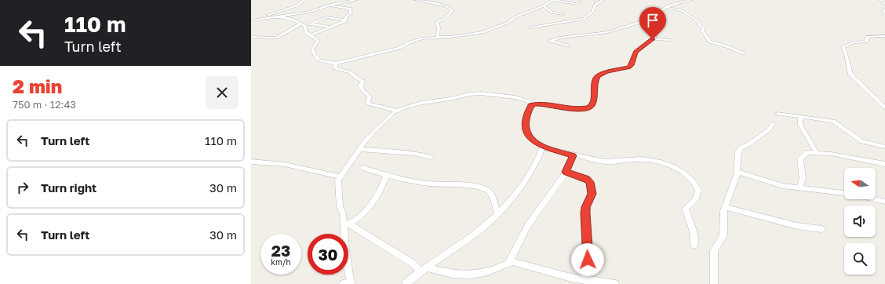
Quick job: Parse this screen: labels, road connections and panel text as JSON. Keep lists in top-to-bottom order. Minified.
{"north":"left","page":{"turn":["110 m","Turn left"],"heading":["2 min","750 m · 12:43"],"list":[{"name":"Turn left","value":"110 m"},{"name":"Turn right","value":"30 m"},{"name":"Turn left","value":"30 m"}],"speed":"23 km/h","limit":"30"}}
